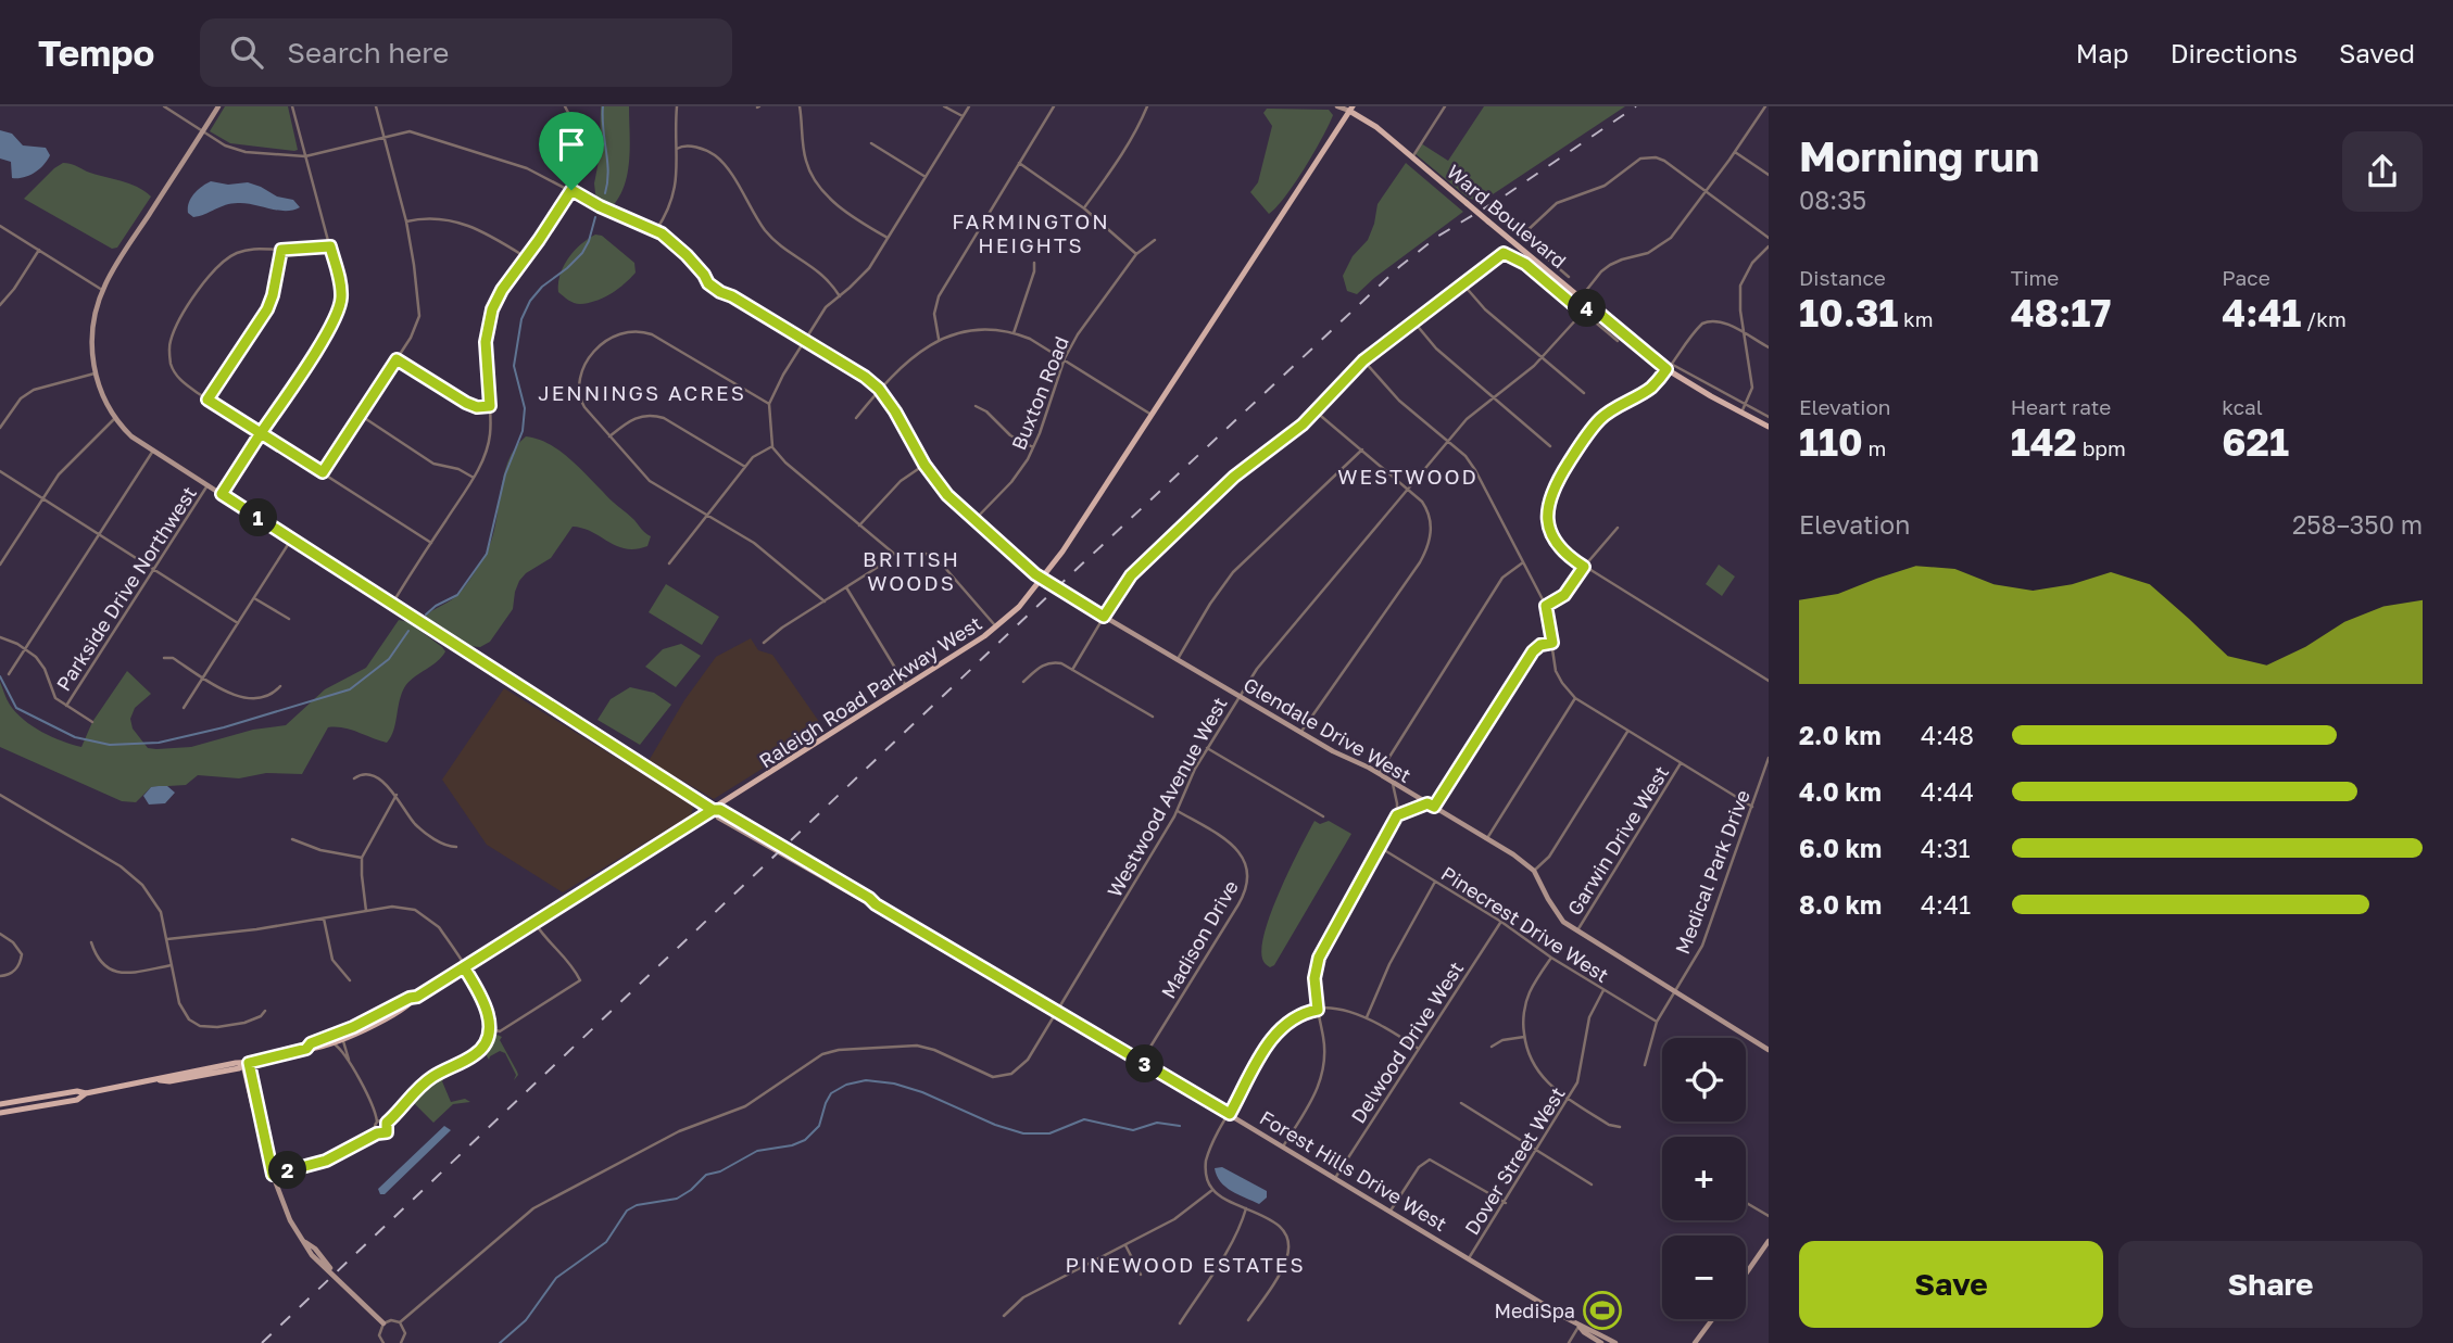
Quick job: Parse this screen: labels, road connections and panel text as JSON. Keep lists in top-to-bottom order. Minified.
{"streets":{"main road":["Ward Boulevard","Raleigh Road Parkway West","Glendale Drive West","Forest Hills Drive West"],"street":["Buxton Road","Parkside Drive Northwest","Westwood Avenue West","Garwin Drive West","Medical Park Drive","Pinecrest Drive West","Madison Drive","Delwood Drive West","Dover Street West"]},"crossings":[["Ward Boulevard","Raleigh Road Parkway West"],["Ward Boulevard","Westwood Avenue West"],["Parkside Drive Northwest","Forest Hills Drive West"],["Raleigh Road Parkway West","Glendale Drive West"],["Raleigh Road Parkway West","Forest Hills Drive West"],["Glendale Drive West","Westwood Avenue West"],["Glendale Drive West","Garwin Drive West"],["Glendale Drive West","Medical Park Drive"],["Westwood Avenue West","Madison Drive"],["Westwood Avenue West","Forest Hills Drive West"],["Medical Park Drive","Pinecrest Drive West"],["Pinecrest Drive West","Delwood Drive West"],["Pinecrest Drive West","Dover Street West"],["Madison Drive","Forest Hills Drive West"],["Delwood Drive West","Forest Hills Drive West"],["Dover Street West","Forest Hills Drive West"]],"districts":["FARMINGTON HEIGHTS","JENNINGS ACRES","WESTWOOD","BRITISH WOODS","PINEWOOD ESTATES"],"places":{"sports":["MediSpa"]},"page":{"header":"Tempo","search":"Search here","nav":["Map","Directions","Saved"],"heading":["Morning run","08:35"],"stats":[["Distance","10.31 km"],["Time","48:17"],["Pace","4:41 /km"],["Elevation","110 m"],["Heart rate","142 bpm"],["kcal","621"]],"pins":["4","1","3","2"],"chart":["Elevation","258–350 m"],"list":[{"name":"2.0 km","note":"4:48"},{"name":"4.0 km","note":"4:44"},{"name":"6.0 km","note":"4:31"},{"name":"8.0 km","note":"4:41"}],"map_buttons":["+","−"],"buttons":["Save","Share"]}}
